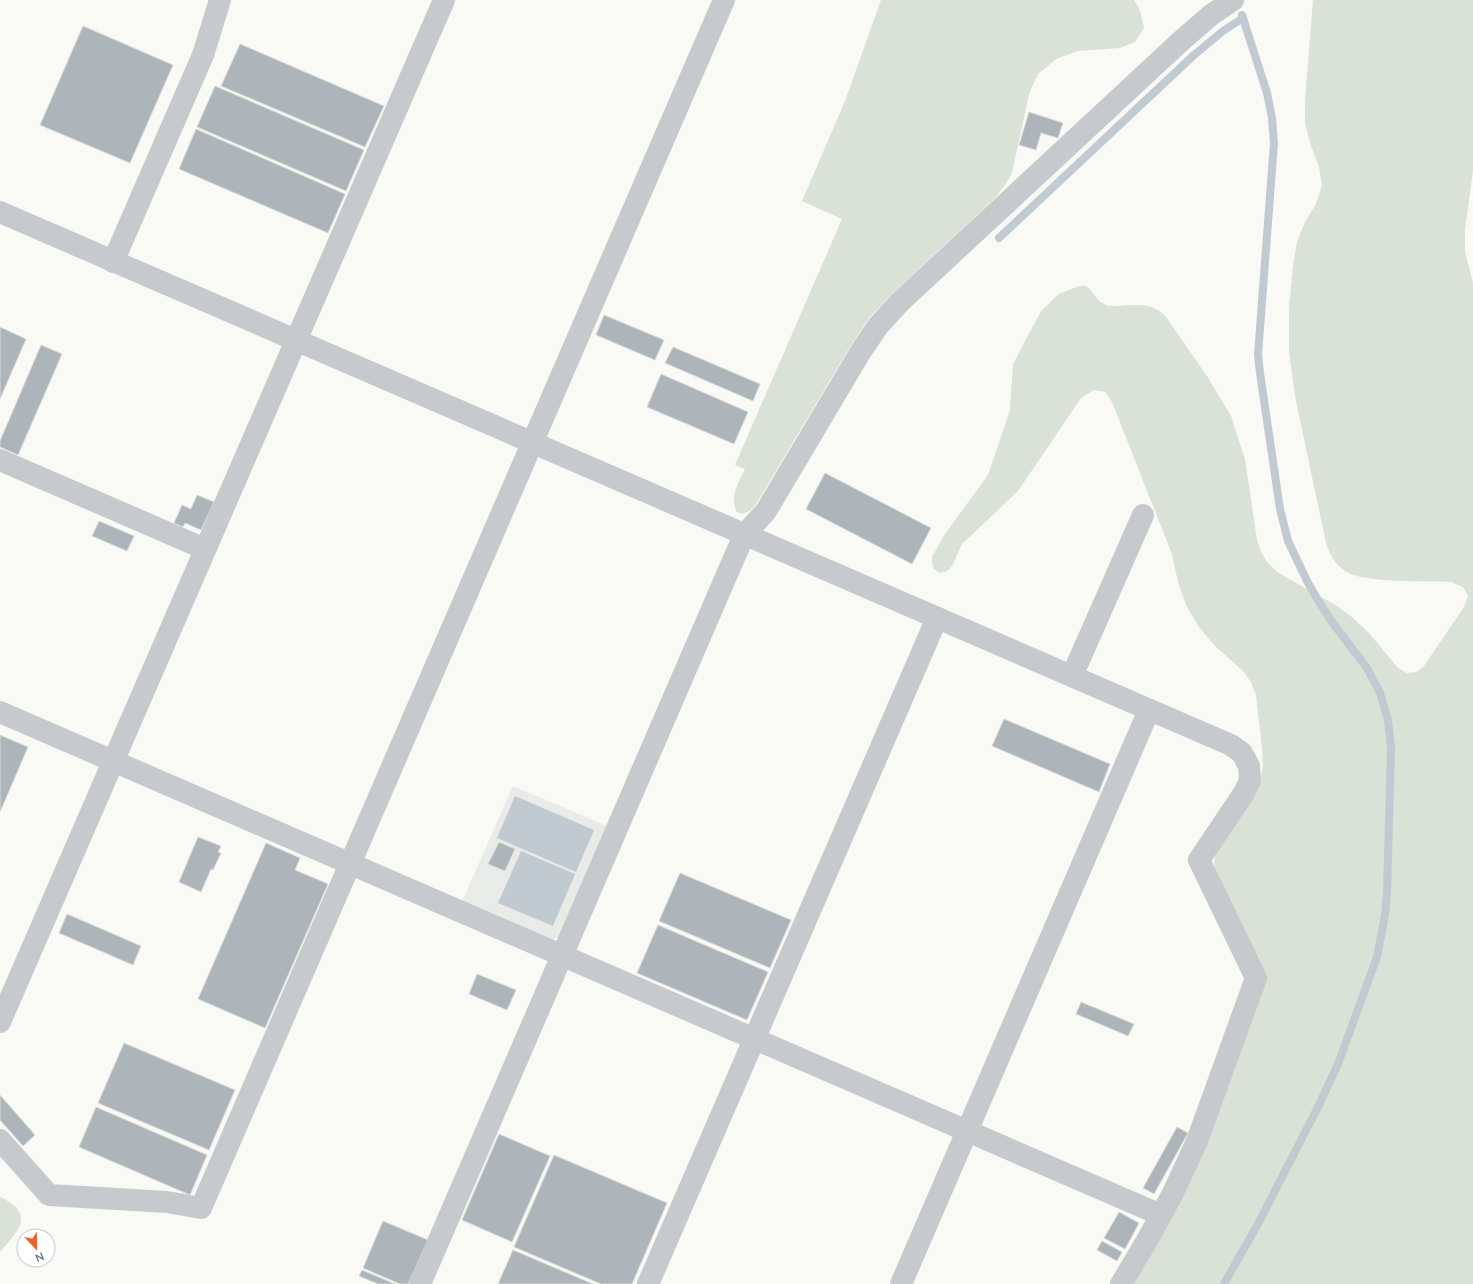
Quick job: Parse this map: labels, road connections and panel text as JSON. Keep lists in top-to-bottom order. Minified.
{"north":"bottom"}
